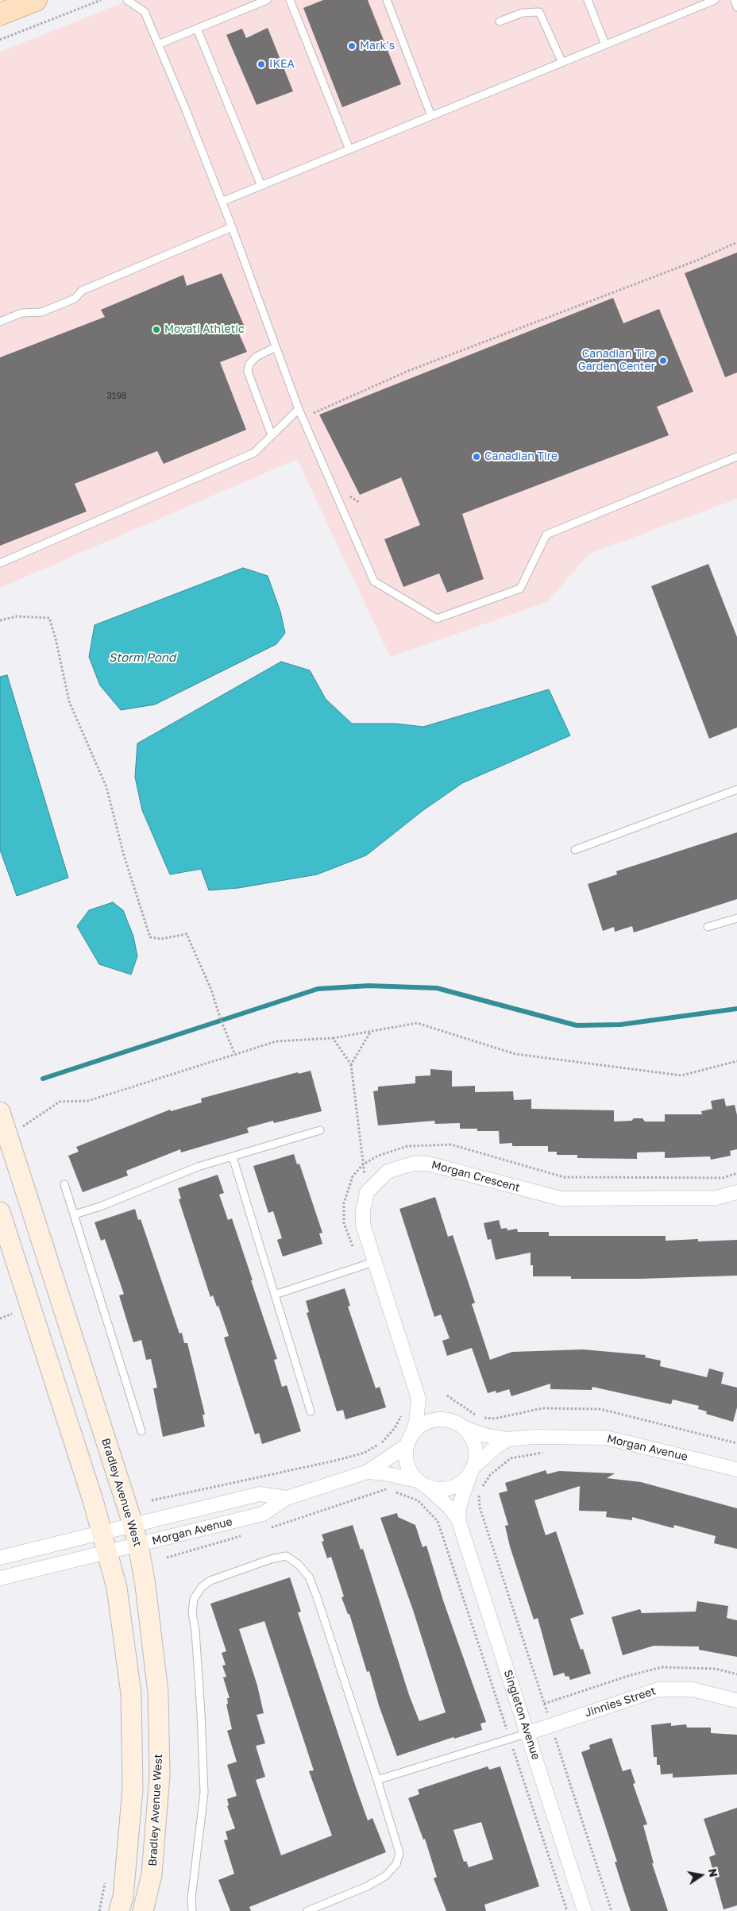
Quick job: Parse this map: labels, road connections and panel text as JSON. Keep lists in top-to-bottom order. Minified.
{"streets":{"main road":["Bradley Avenue West"],"street":["Morgan Crescent","Morgan Avenue","Jinnies Street","Singleton Avenue"]},"crossings":[["Morgan Avenue","Bradley Avenue West"],["Morgan Avenue","Singleton Avenue"],["Jinnies Street","Singleton Avenue"]],"water":["Storm Pond"],"places":["Mark's","IKEA","Movati Athletic","Canadian Tire Garden Center","Canadian Tire"],"house_numbers":["3198"],"north":"right"}
